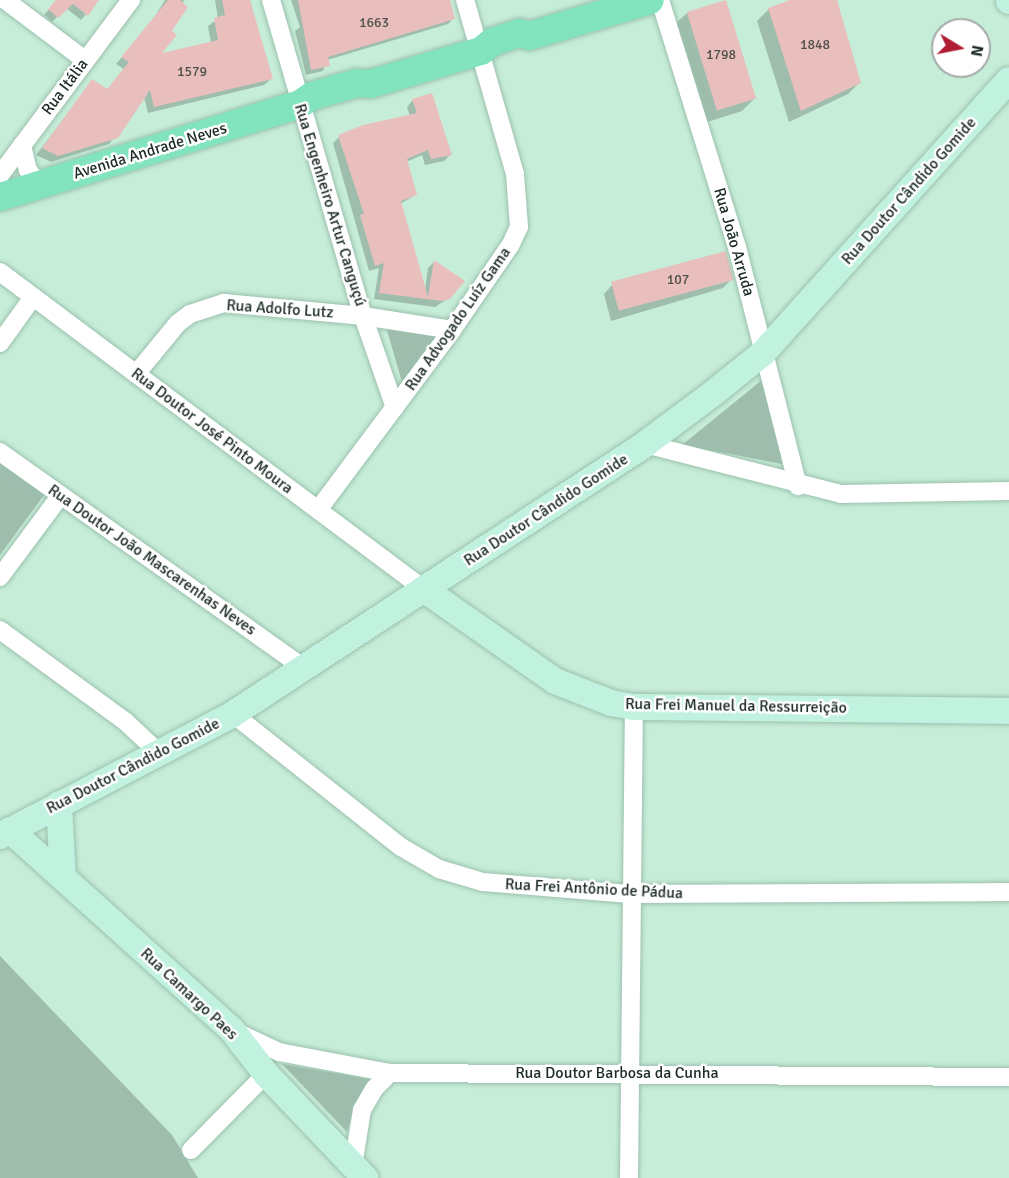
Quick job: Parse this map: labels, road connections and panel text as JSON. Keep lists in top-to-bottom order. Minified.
{"streets":{"main road":["Avenida Andrade Neves"],"street":["Rua Itália","Rua Doutor Cândido Gomide","Rua Engenheiro Artur Canguçú","Rua João Arruda","Rua Adolfo Lutz","Rua Advogado Luíz Gama","Rua Doutor José Pinto Moura","Rua Doutor João Mascarenhas Neves","Rua Frei Manuel da Ressurreição","Rua Frei Antônio de Pádua","Rua Camargo Paes","Rua Doutor Barbosa da Cunha"]},"crossings":[["Avenida Andrade Neves","Rua Engenheiro Artur Canguçú"],["Avenida Andrade Neves","Rua Advogado Luíz Gama"],["Rua Doutor Cândido Gomide","Rua João Arruda"],["Rua Doutor Cândido Gomide","Rua Doutor José Pinto Moura"],["Rua Doutor Cândido Gomide","Rua Doutor João Mascarenhas Neves"],["Rua Doutor Cândido Gomide","Rua Frei Manuel da Ressurreição"],["Rua Doutor Cândido Gomide","Rua Frei Antônio de Pádua"],["Rua Doutor Cândido Gomide","Rua Camargo Paes"],["Rua Engenheiro Artur Canguçú","Rua Adolfo Lutz"],["Rua Engenheiro Artur Canguçú","Rua Advogado Luíz Gama"],["Rua Adolfo Lutz","Rua Advogado Luíz Gama"],["Rua Adolfo Lutz","Rua Doutor José Pinto Moura"],["Rua Advogado Luíz Gama","Rua Doutor José Pinto Moura"],["Rua Doutor José Pinto Moura","Rua Frei Manuel da Ressurreição"],["Rua Camargo Paes","Rua Doutor Barbosa da Cunha"]],"house_numbers":["1663","1848","1798","1579","107"],"north":"right"}
